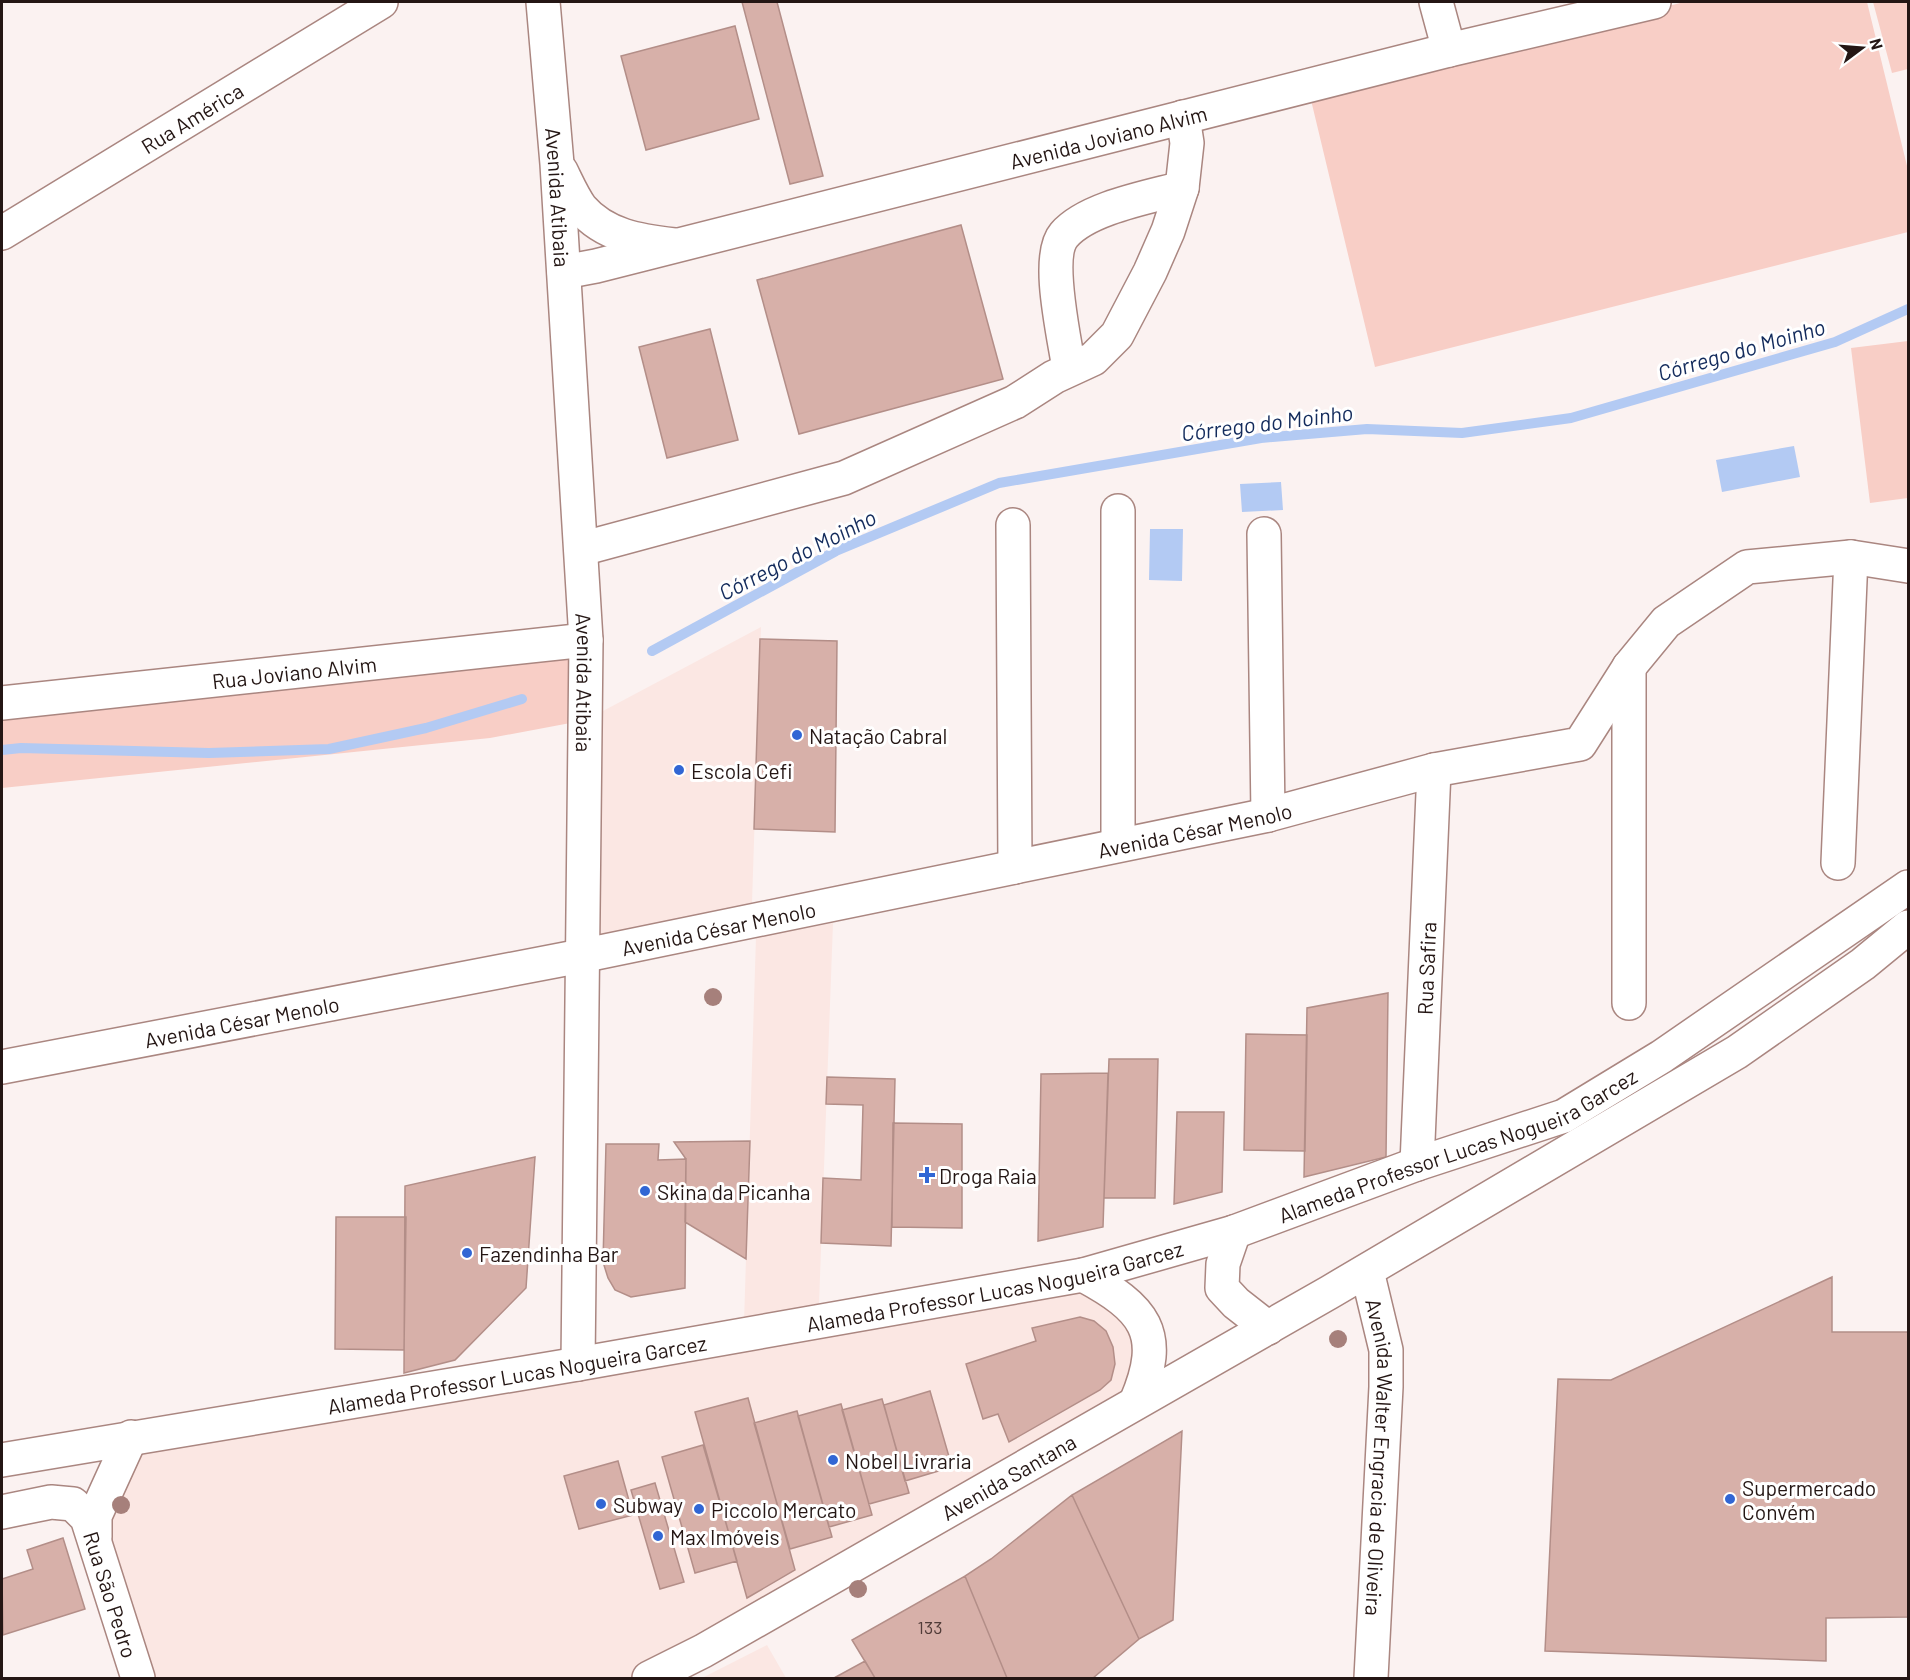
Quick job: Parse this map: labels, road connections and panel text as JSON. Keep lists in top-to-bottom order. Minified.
{"streets":{"street":["Rua América","Avenida Joviano Alvim","Avenida Atibaia","Rua Joviano Alvim","Avenida César Menolo","Rua Safira","Alameda Professor Lucas Nogueira Garcez","Avenida Walter Engracia de Oliveira","Avenida Santana","Rua São Pedro"]},"crossings":[["Avenida Joviano Alvim","Avenida Atibaia"],["Avenida Atibaia","Rua Joviano Alvim"],["Avenida Atibaia","Avenida César Menolo"],["Avenida Atibaia","Alameda Professor Lucas Nogueira Garcez"],["Avenida César Menolo","Rua Safira"],["Rua Safira","Alameda Professor Lucas Nogueira Garcez"],["Alameda Professor Lucas Nogueira Garcez","Avenida Walter Engracia de Oliveira"],["Alameda Professor Lucas Nogueira Garcez","Avenida Santana"],["Avenida Walter Engracia de Oliveira","Avenida Santana"]],"water":["Córrego do Moinho"],"places":{"other":["Natação Cabral","Escola Cefi","Skina da Picanha","Fazendinha Bar","Nobel Livraria","Supermercado Convém","Subway","Piccolo Mercato","Max Imóveis"],"health":["Droga Raia"]},"house_numbers":["133"],"north":"right"}
